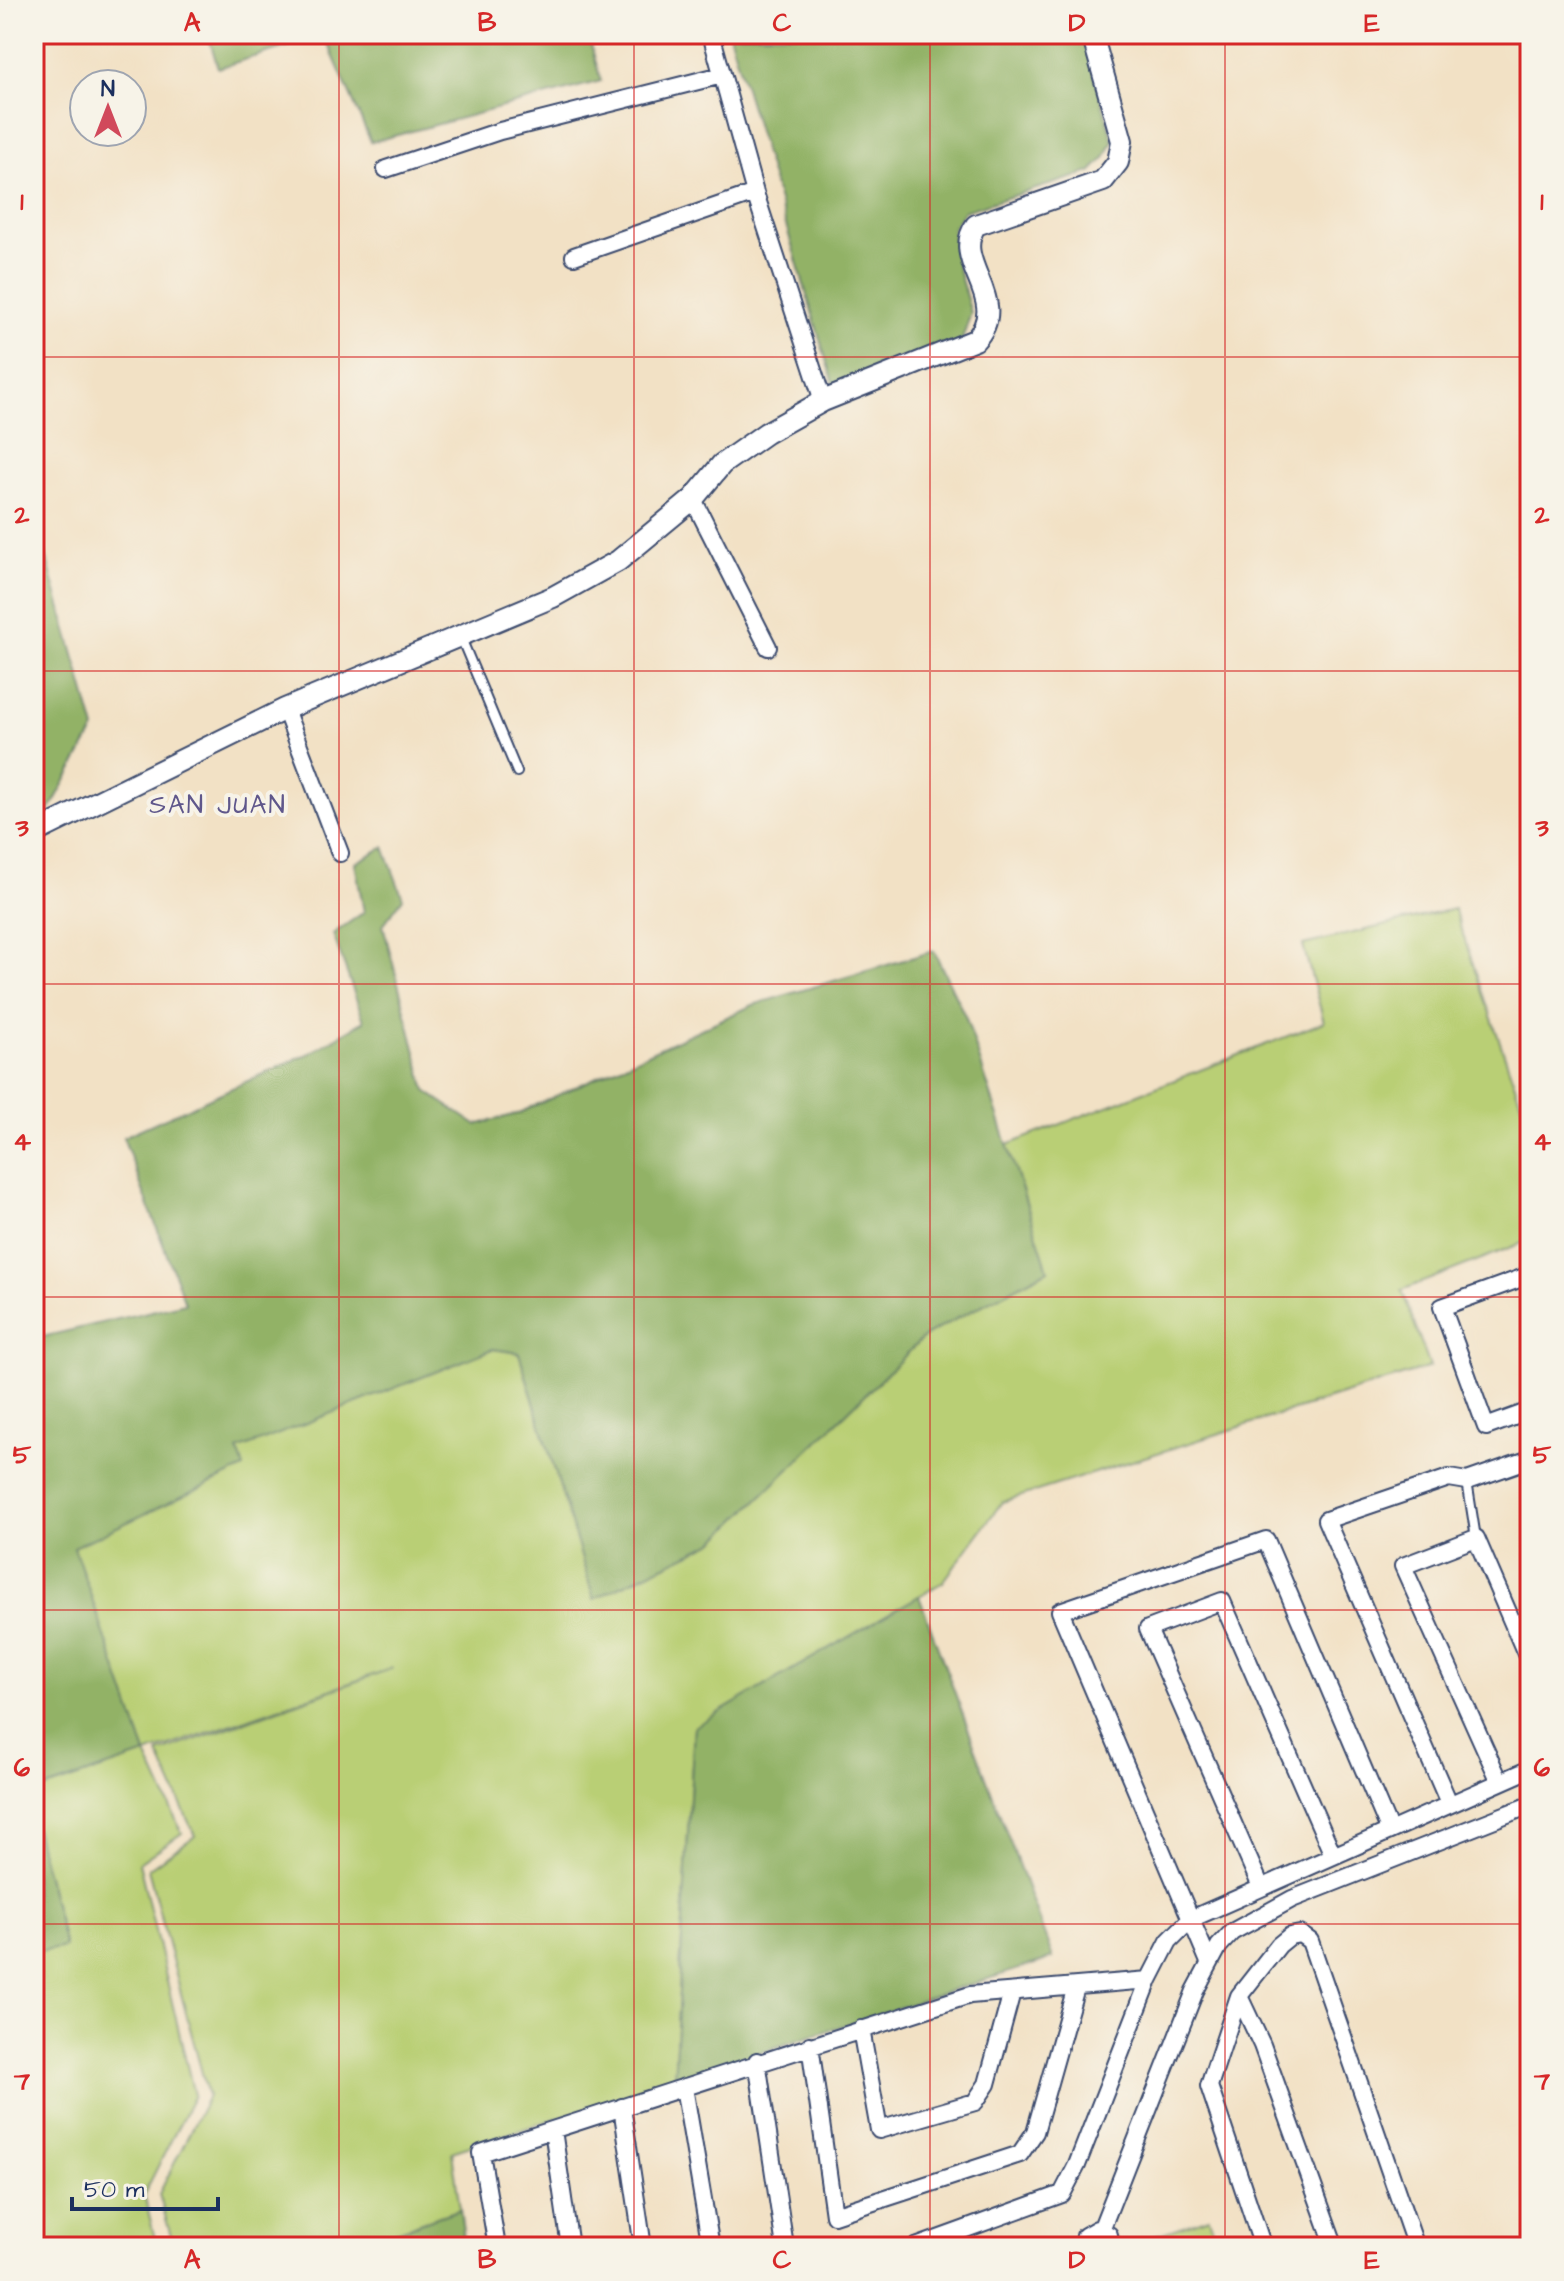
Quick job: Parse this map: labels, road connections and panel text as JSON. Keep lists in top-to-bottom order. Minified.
{"districts":["SAN JUAN"],"scale_bar":"50 m","north":"top","grid":{"columns":["A","B","C","D","E"],"rows":["1","2","3","4","5","6","7"]}}
